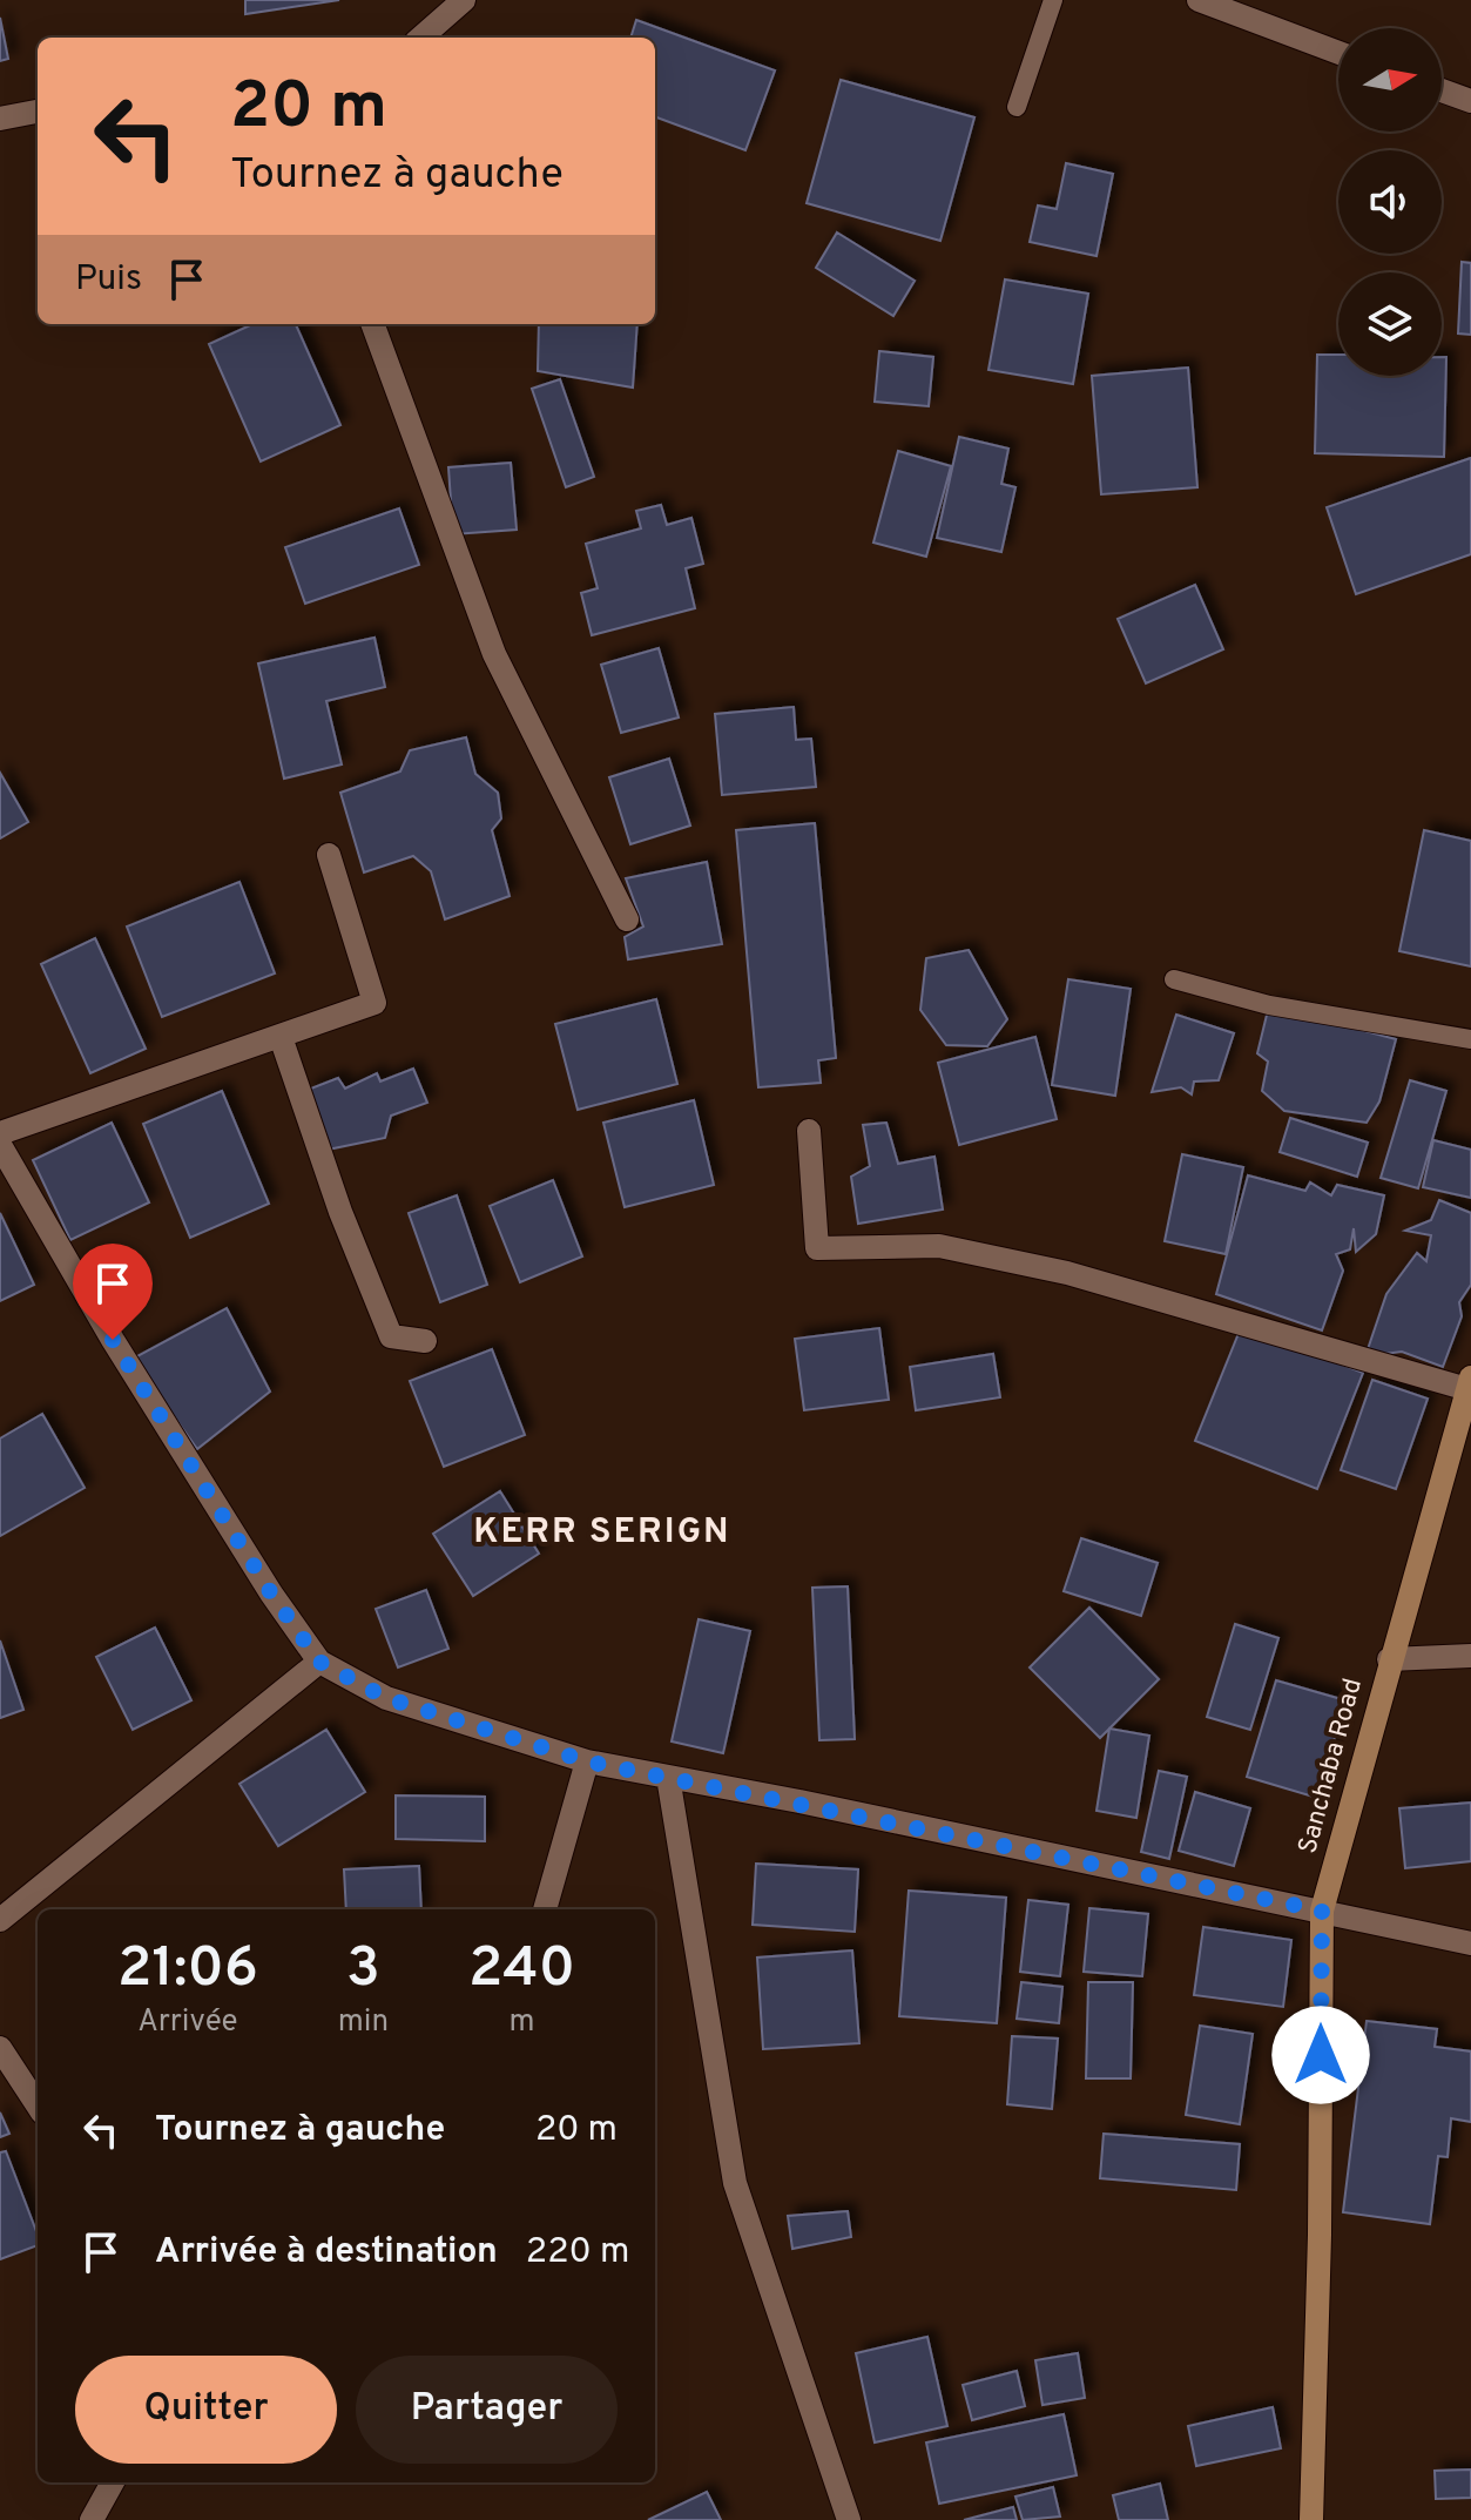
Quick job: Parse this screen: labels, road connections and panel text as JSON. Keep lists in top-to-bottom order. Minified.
{"streets":{"street":["Sanchaba Road"]},"districts":["KERR SERIGN"],"north":"right","page":{"turn":["20 m","Tournez à gauche"],"then":"Puis","eta":["21:06","Arrivée","3","min","240","m"],"list":[{"name":"Tournez à gauche","value":"20 m"},{"name":"Arrivée à destination","value":"220 m"}],"buttons":["Quitter","Partager"]}}
